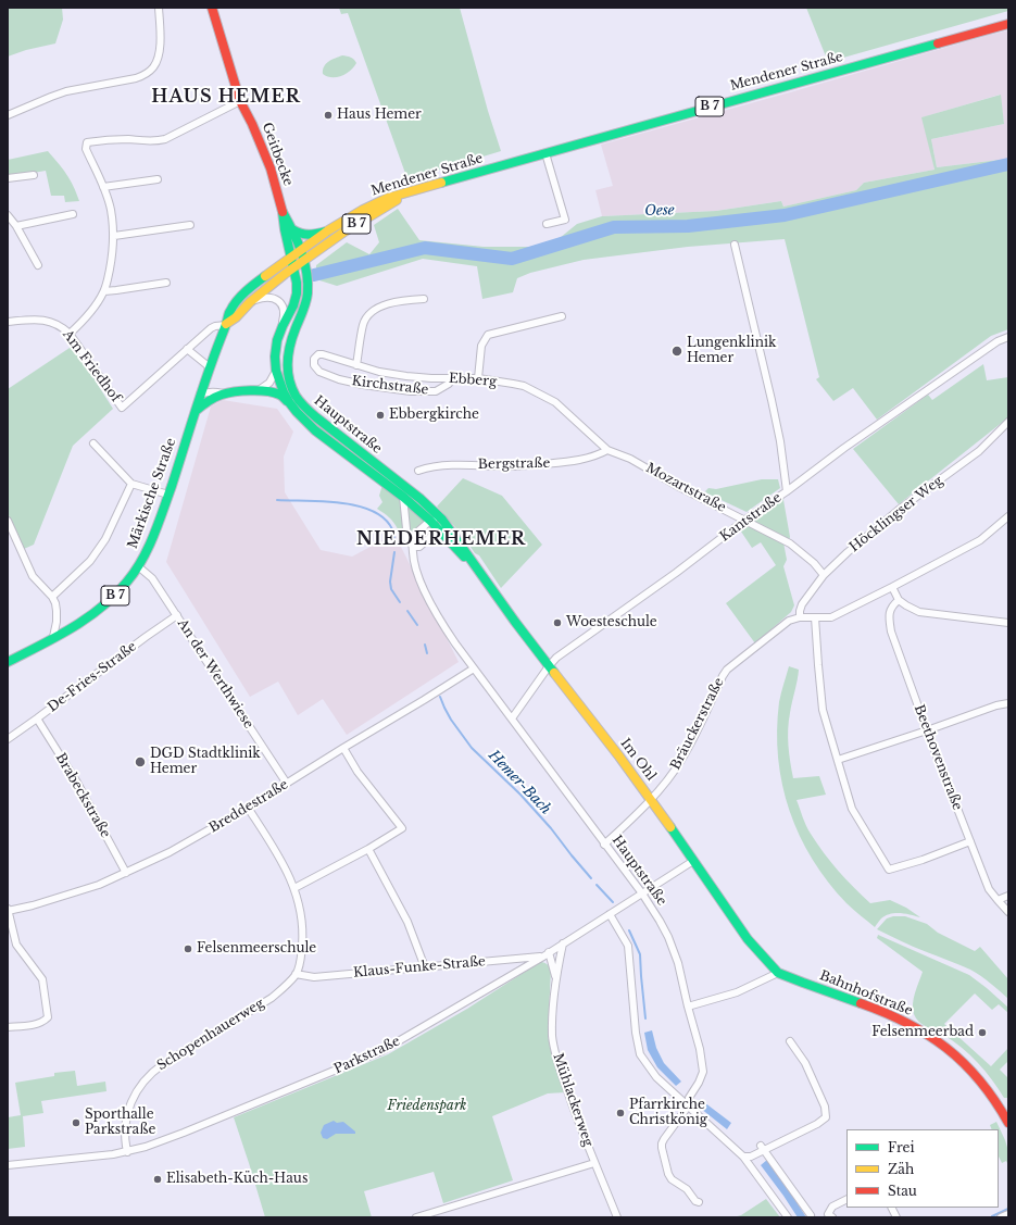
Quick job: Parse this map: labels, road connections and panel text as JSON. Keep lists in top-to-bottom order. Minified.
{"streets":{"main road":["Mendener Straße","B 7","Geitbecke","Hauptstraße","Märkische Straße","Im Ohl","Bahnhofstraße"],"street":["Am Friedhof","Ebberg","Kirchstraße","Bergstraße","Mozartstraße","Höcklingser Weg","Kantstraße","An der Werthwiese","De-Fries-Straße","Bräuckerstraße","Beethovenstraße","Brabeckstraße","Breddestraße","Klaus-Funke-Straße","Schopenhauerweg","Parkstraße","Mühlackerweg"]},"crossings":[["Mendener Straße","Geitbecke"],["Mendener Straße","Hauptstraße"],["Mendener Straße","Märkische Straße"],["Geitbecke","Hauptstraße"],["Geitbecke","Märkische Straße"],["Ebberg","Kirchstraße"],["Ebberg","Bergstraße"],["Ebberg","Mozartstraße"],["Hauptstraße","Märkische Straße"],["Hauptstraße","Kantstraße"],["Hauptstraße","Bräuckerstraße"],["Hauptstraße","Im Ohl"],["Hauptstraße","Breddestraße"],["Hauptstraße","Parkstraße"],["Bergstraße","Mozartstraße"],["Mozartstraße","Höcklingser Weg"],["Mozartstraße","Kantstraße"],["Märkische Straße","An der Werthwiese"],["Höcklingser Weg","Bräuckerstraße"],["Kantstraße","Im Ohl"],["An der Werthwiese","De-Fries-Straße"],["An der Werthwiese","Breddestraße"],["De-Fries-Straße","Brabeckstraße"],["Bräuckerstraße","Im Ohl"],["Im Ohl","Bahnhofstraße"],["Im Ohl","Parkstraße"],["Brabeckstraße","Breddestraße"],["Klaus-Funke-Straße","Schopenhauerweg"],["Klaus-Funke-Straße","Parkstraße"],["Schopenhauerweg","Parkstraße"],["Parkstraße","Mühlackerweg"]],"districts":["HAUS HEMER","NIEDERHEMER"],"water":["Oese","Hemer-Bach"],"parks":["Friedenspark"],"places":["Haus Hemer","Lungenklinik Hemer","Ebbergkirche","Woesteschule","DGD Stadtklinik Hemer","Felsenmeerschule","Felsenmeerbad","Pfarrkirche Christkönig","Sporthalle Parkstraße","Elisabeth-Küch-Haus"],"legend":["Frei","Zäh","Stau"]}
